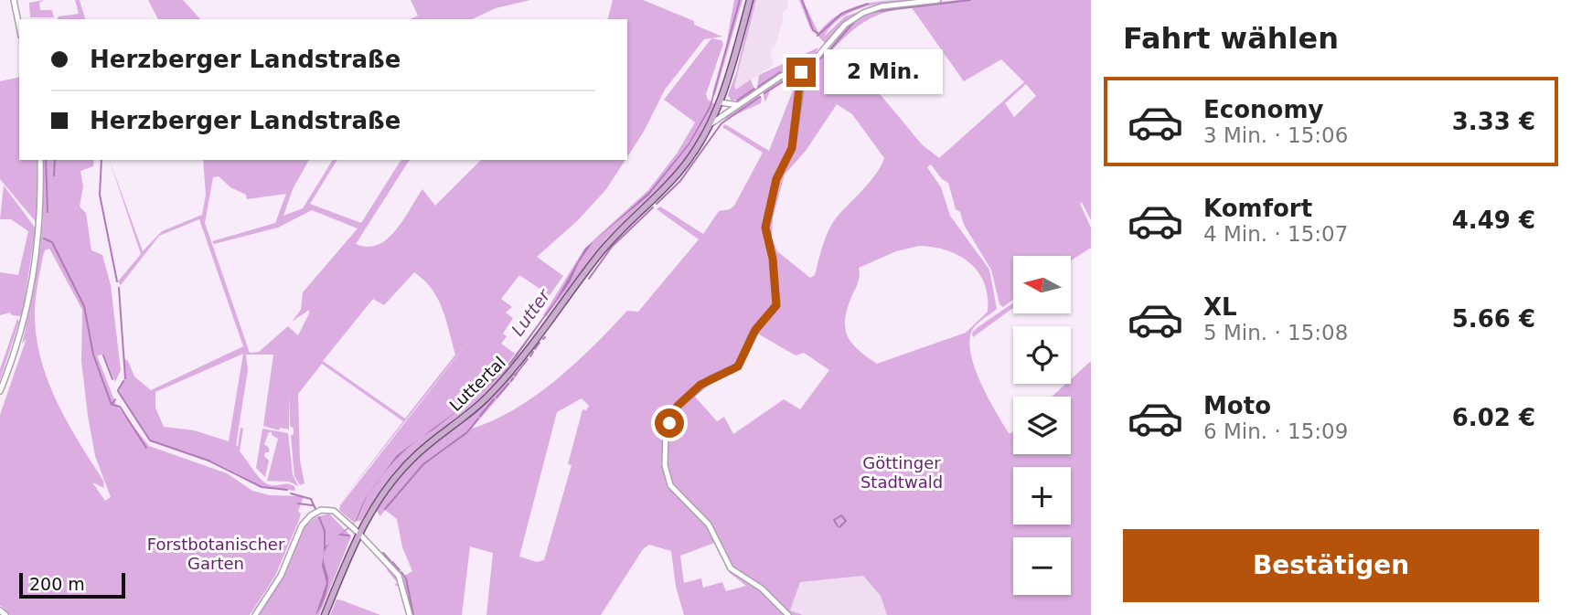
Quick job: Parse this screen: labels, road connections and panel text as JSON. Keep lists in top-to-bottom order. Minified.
{"streets":{"main road":["Luttertal"]},"water":["Lutter"],"parks":["Göttinger Stadtwald","Forstbotanischer Garten"],"scale_bar":"200 m","north":"left","page":{"heading":"Fahrt wählen","banner":["Herzberger Landstraße","Herzberger Landstraße"],"bubble":"2 Min.","list":[{"name":"Economy","note":"3 Min. · 15:06","value":"3.33 €"},{"name":"Komfort","note":"4 Min. · 15:07","value":"4.49 €"},{"name":"XL","note":"5 Min. · 15:08","value":"5.66 €"},{"name":"Moto","note":"6 Min. · 15:09","value":"6.02 €"}],"map_buttons":["+","−"],"buttons":"Bestätigen","scale":"200 m"}}
